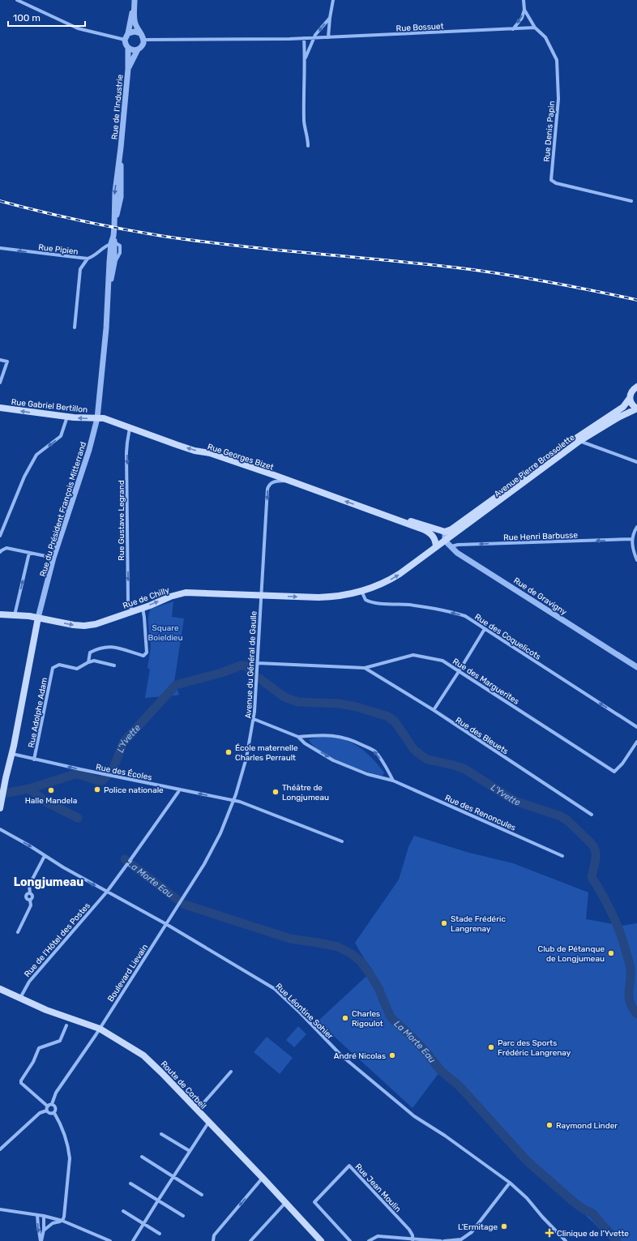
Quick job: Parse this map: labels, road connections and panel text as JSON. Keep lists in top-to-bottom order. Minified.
{"streets":{"main road":["Rue Gabriel Bertillon","Rue Georges Bizet","Avenue Pierre Brossolette","Rue du Président François Mitterrand","Rue de Chilly","Route de Corbeil"],"street":["Rue Bossuet","Rue de l'Industrie","Rue Denis Papin","Rue Pipien","Rue Gustave Legrand","Rue Henri Barbusse","Rue de Gravigny","Rue des Coquelicots","Avenue du Général de Gaulle","Rue des Marguerites","Rue Adolphe Adam","Rue des Bleuets","Rue des Écoles","Rue des Renoncules","Rue de l'Hôtel des Postes","Boulevard Lievain","Rue Léontine Sohier","Rue Jean Moulin"]},"crossings":[["Rue Bossuet","Rue de l'Industrie"],["Rue Bossuet","Rue Denis Papin"],["Rue de l'Industrie","Rue du Président François Mitterrand"],["Rue Pipien","Rue du Président François Mitterrand"],["Rue Gabriel Bertillon","Rue Georges Bizet"],["Rue Gabriel Bertillon","Rue du Président François Mitterrand"],["Rue Georges Bizet","Avenue Pierre Brossolette"],["Rue Georges Bizet","Rue du Président François Mitterrand"],["Rue Georges Bizet","Rue Gustave Legrand"],["Rue Georges Bizet","Avenue du Général de Gaulle"],["Avenue Pierre Brossolette","Rue de Gravigny"],["Avenue Pierre Brossolette","Rue de Chilly"],["Avenue Pierre Brossolette","Rue des Coquelicots"],["Rue du Président François Mitterrand","Rue de Chilly"],["Rue du Président François Mitterrand","Rue des Écoles"],["Rue Gustave Legrand","Rue de Chilly"],["Rue Henri Barbusse","Rue de Gravigny"],["Rue de Chilly","Rue des Coquelicots"],["Rue de Chilly","Avenue du Général de Gaulle"],["Avenue du Général de Gaulle","Rue des Marguerites"],["Avenue du Général de Gaulle","Rue des Écoles"],["Avenue du Général de Gaulle","Rue des Renoncules"],["Avenue du Général de Gaulle","Boulevard Lievain"],["Avenue du Général de Gaulle","Rue Léontine Sohier"],["Rue des Marguerites","Rue des Bleuets"],["Rue Adolphe Adam","Rue des Écoles"],["Rue de l'Hôtel des Postes","Rue Léontine Sohier"],["Rue de l'Hôtel des Postes","Route de Corbeil"],["Boulevard Lievain","Rue Léontine Sohier"],["Boulevard Lievain","Route de Corbeil"]],"one_way":["Rue Pipien","Rue Gabriel Bertillon","Rue Georges Bizet","Rue Gustave Legrand","Rue Henri Barbusse","Rue de Chilly","Rue des Coquelicots","Rue des Écoles"],"districts":["Longjumeau"],"water":["L'Yvette","La Morte Eau"],"parks":["Square Boieldieu"],"places":{"other":["École maternelle Charles Perrault","Police nationale","Halle Mandela","Théâtre de Longjumeau","Stade Frédéric Langrenay","Club de Pétanque de Longjumeau","Charles Rigoulot","Parc des Sports Frédéric Langrenay","André Nicolas","Raymond Linder","L'Ermitage"],"health":["Clinique de l'Yvette"]},"scale_bar":"100 m"}
